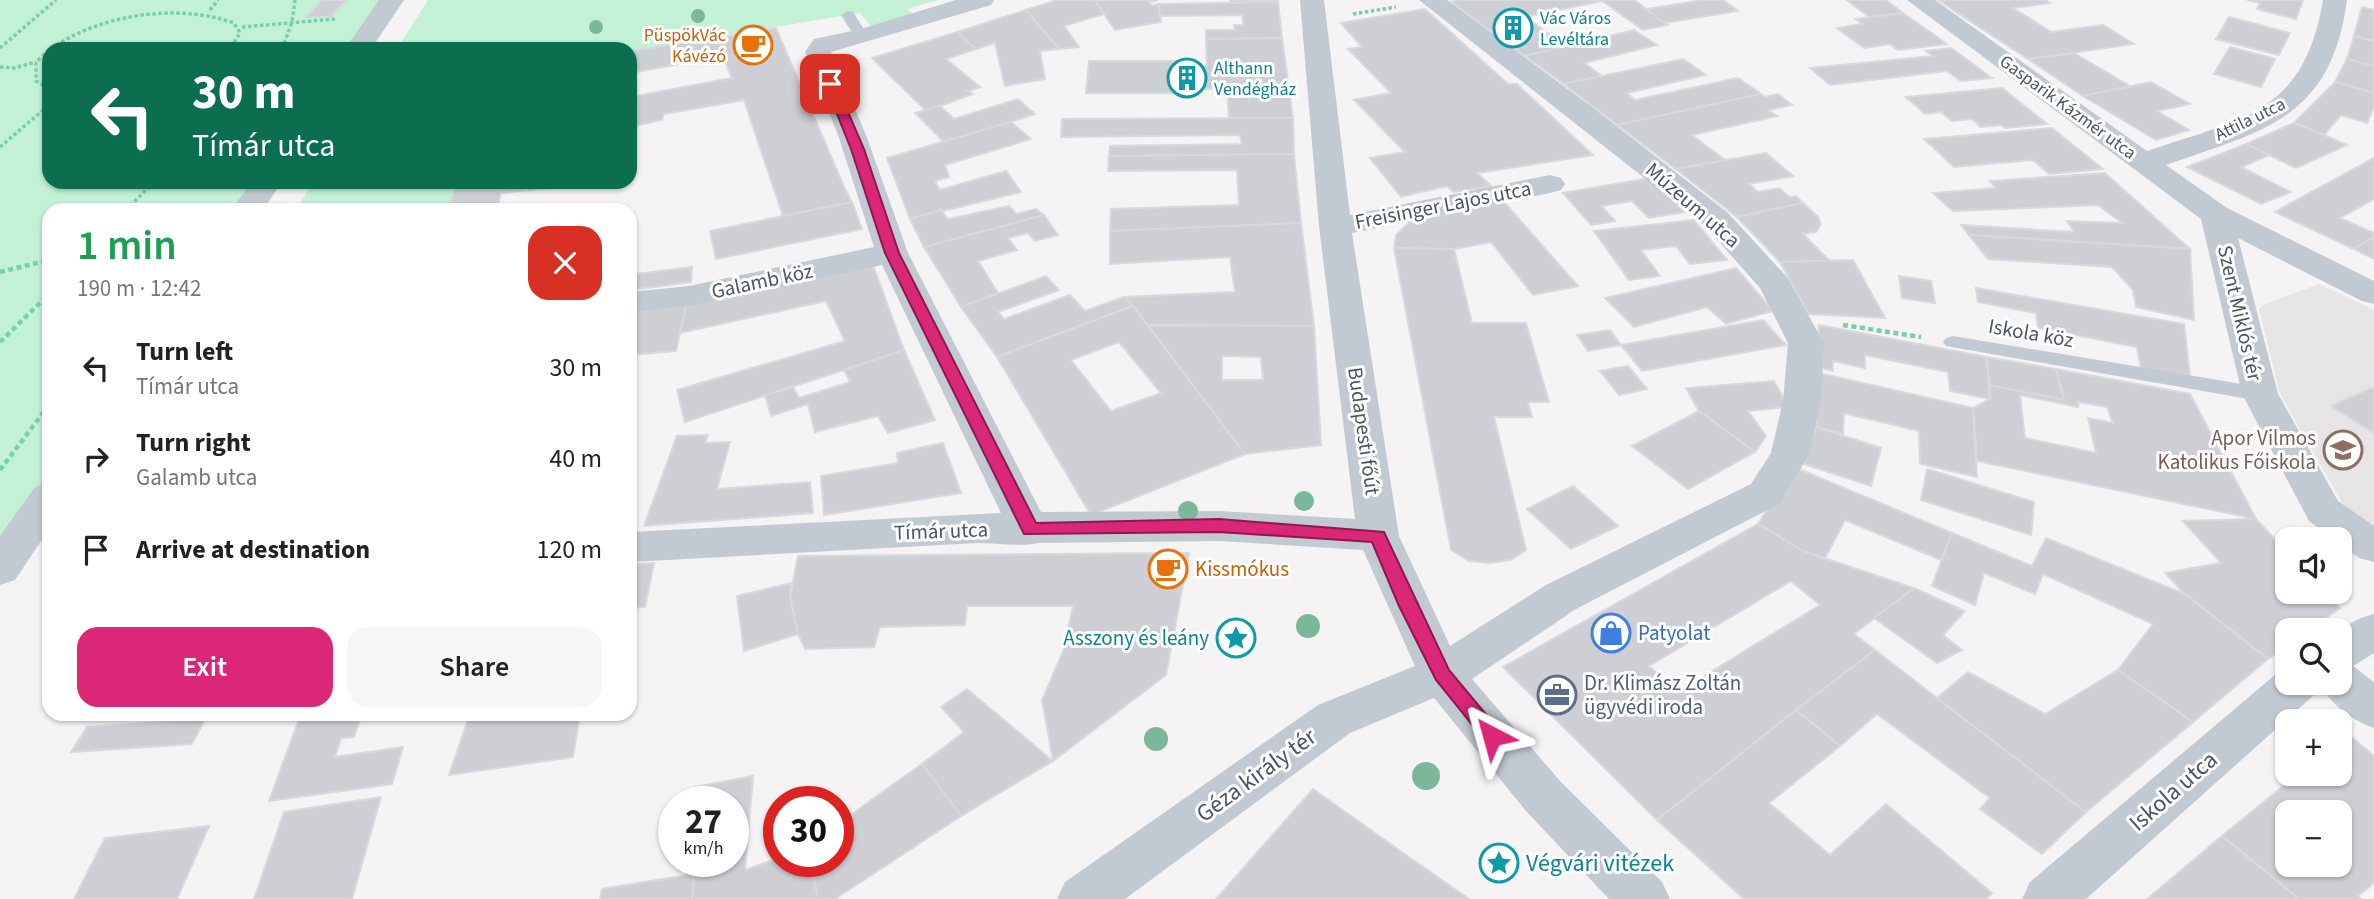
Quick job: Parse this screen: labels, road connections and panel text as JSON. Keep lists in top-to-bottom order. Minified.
{"streets":{"street":["Gasparik Kázmér utca","Attila utca","Freisinger Lajos utca","Múzeum utca","Galamb köz","Szent Miklós tér","Budapesti főút","Tímár utca","Géza király tér","Iskola utca"],"lane":["Iskola köz"]},"crossings":[["Gasparik Kázmér utca","Attila utca"],["Gasparik Kázmér utca","Szent Miklós tér"],["Freisinger Lajos utca","Budapesti főút"],["Múzeum utca","Budapesti főút"],["Múzeum utca","Géza király tér"],["Szent Miklós tér","Iskola köz"],["Budapesti főút","Tímár utca"],["Budapesti főút","Géza király tér"]],"places":{"building":["Vác Város Levéltára","Althann Vendégház"],"cafe":["PüspökVác Kávézó","Kissmókus"],"school or university":["Apor Vilmos Katolikus Főiskola"],"shop":["Patyolat"],"place":["Asszony és leány","Végvári vitézek"],"office":["Dr. Klimász Zoltán ügyvédi iroda"]},"page":{"turn":["30 m","Tímár utca"],"heading":["1 min","190 m · 12:42"],"list":[{"name":"Turn left","note":"Tímár utca","value":"30 m"},{"name":"Turn right","note":"Galamb utca","value":"40 m"},{"name":"Arrive at destination","value":"120 m"}],"map_buttons":["+","−"],"buttons":["Exit","Share"],"speed":"27 km/h","limit":"30"}}
